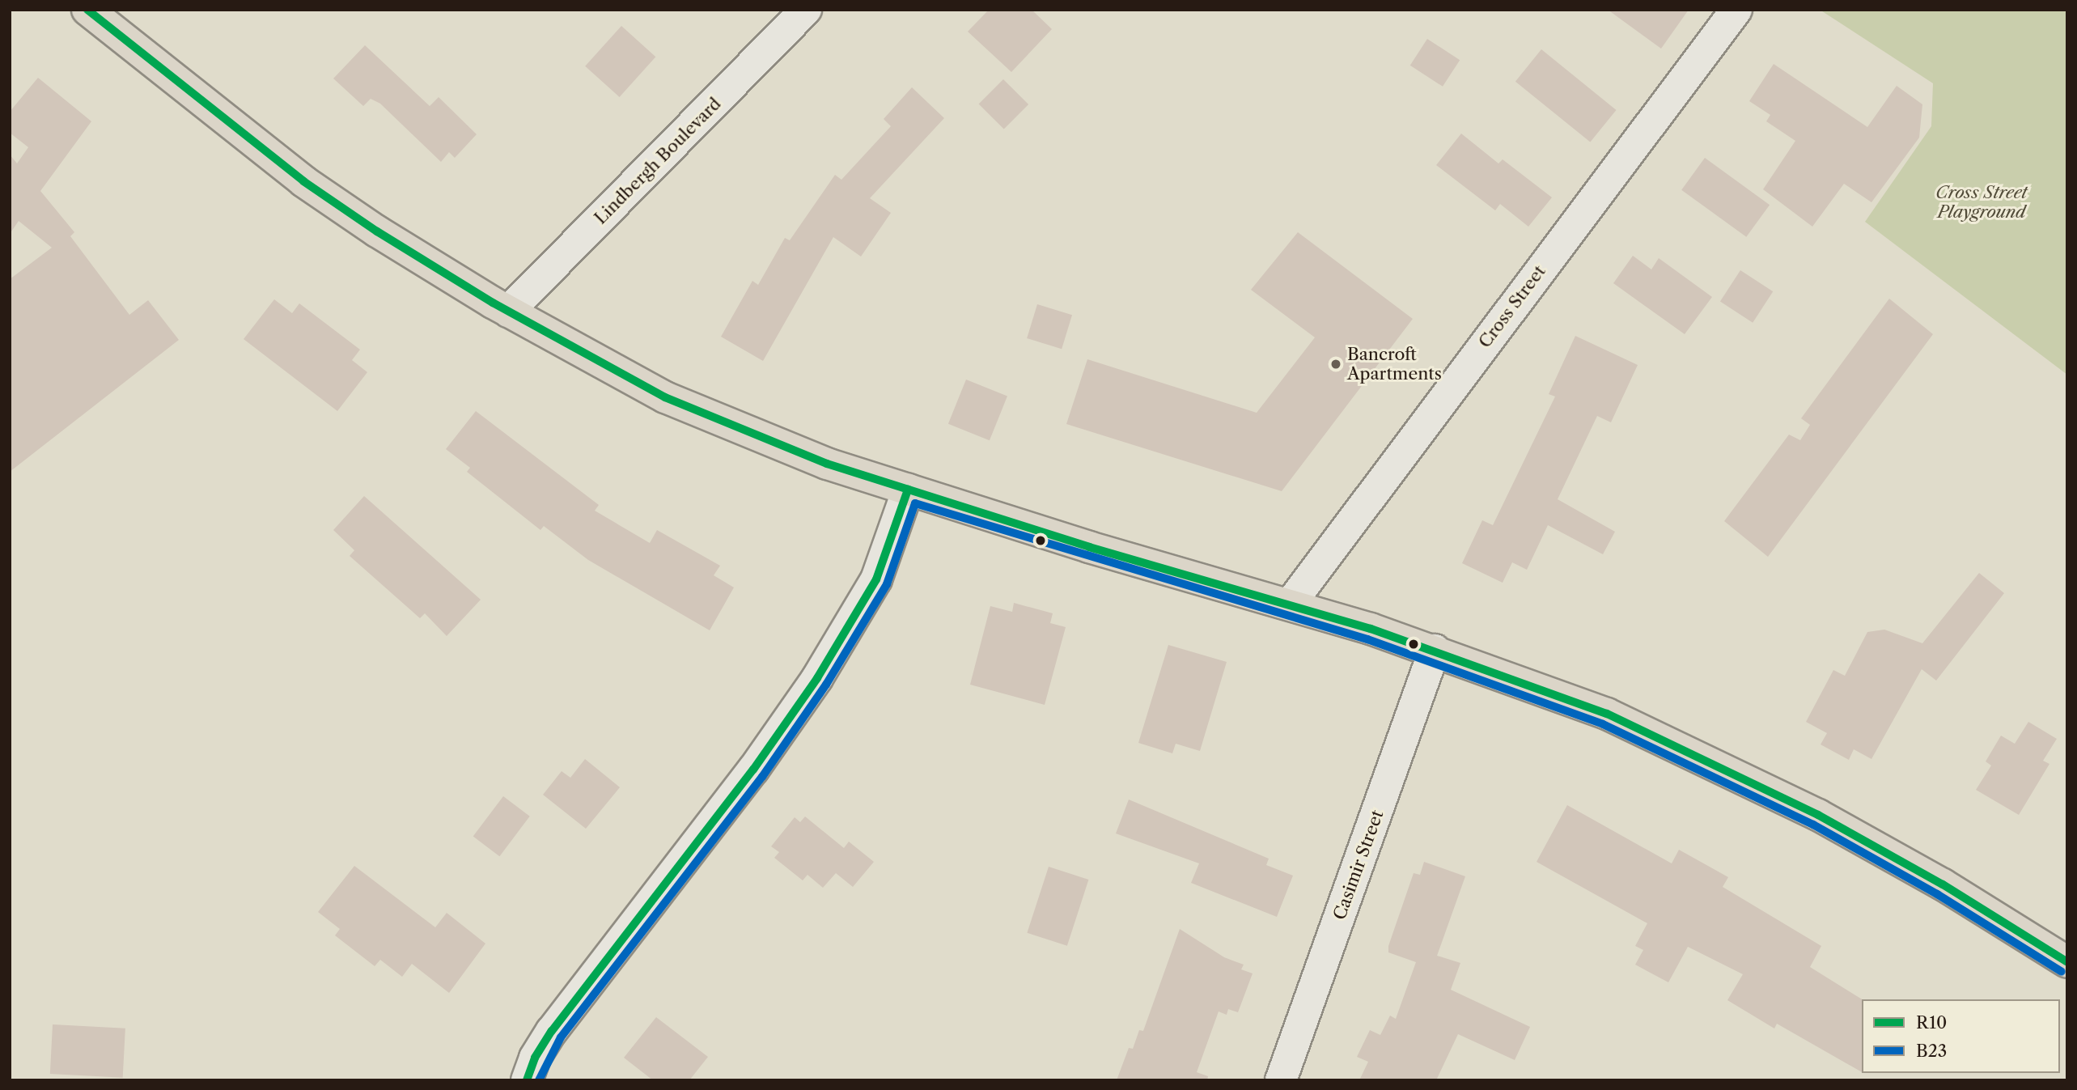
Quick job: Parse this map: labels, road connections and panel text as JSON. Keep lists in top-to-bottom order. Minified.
{"streets":{"street":["Lindbergh Boulevard","Cross Street","Casimir Street"]},"parks":["Cross Street Playground"],"places":["Bancroft Apartments"],"lines":["transit line R10","transit line B23"],"legend":["R10","B23"]}
